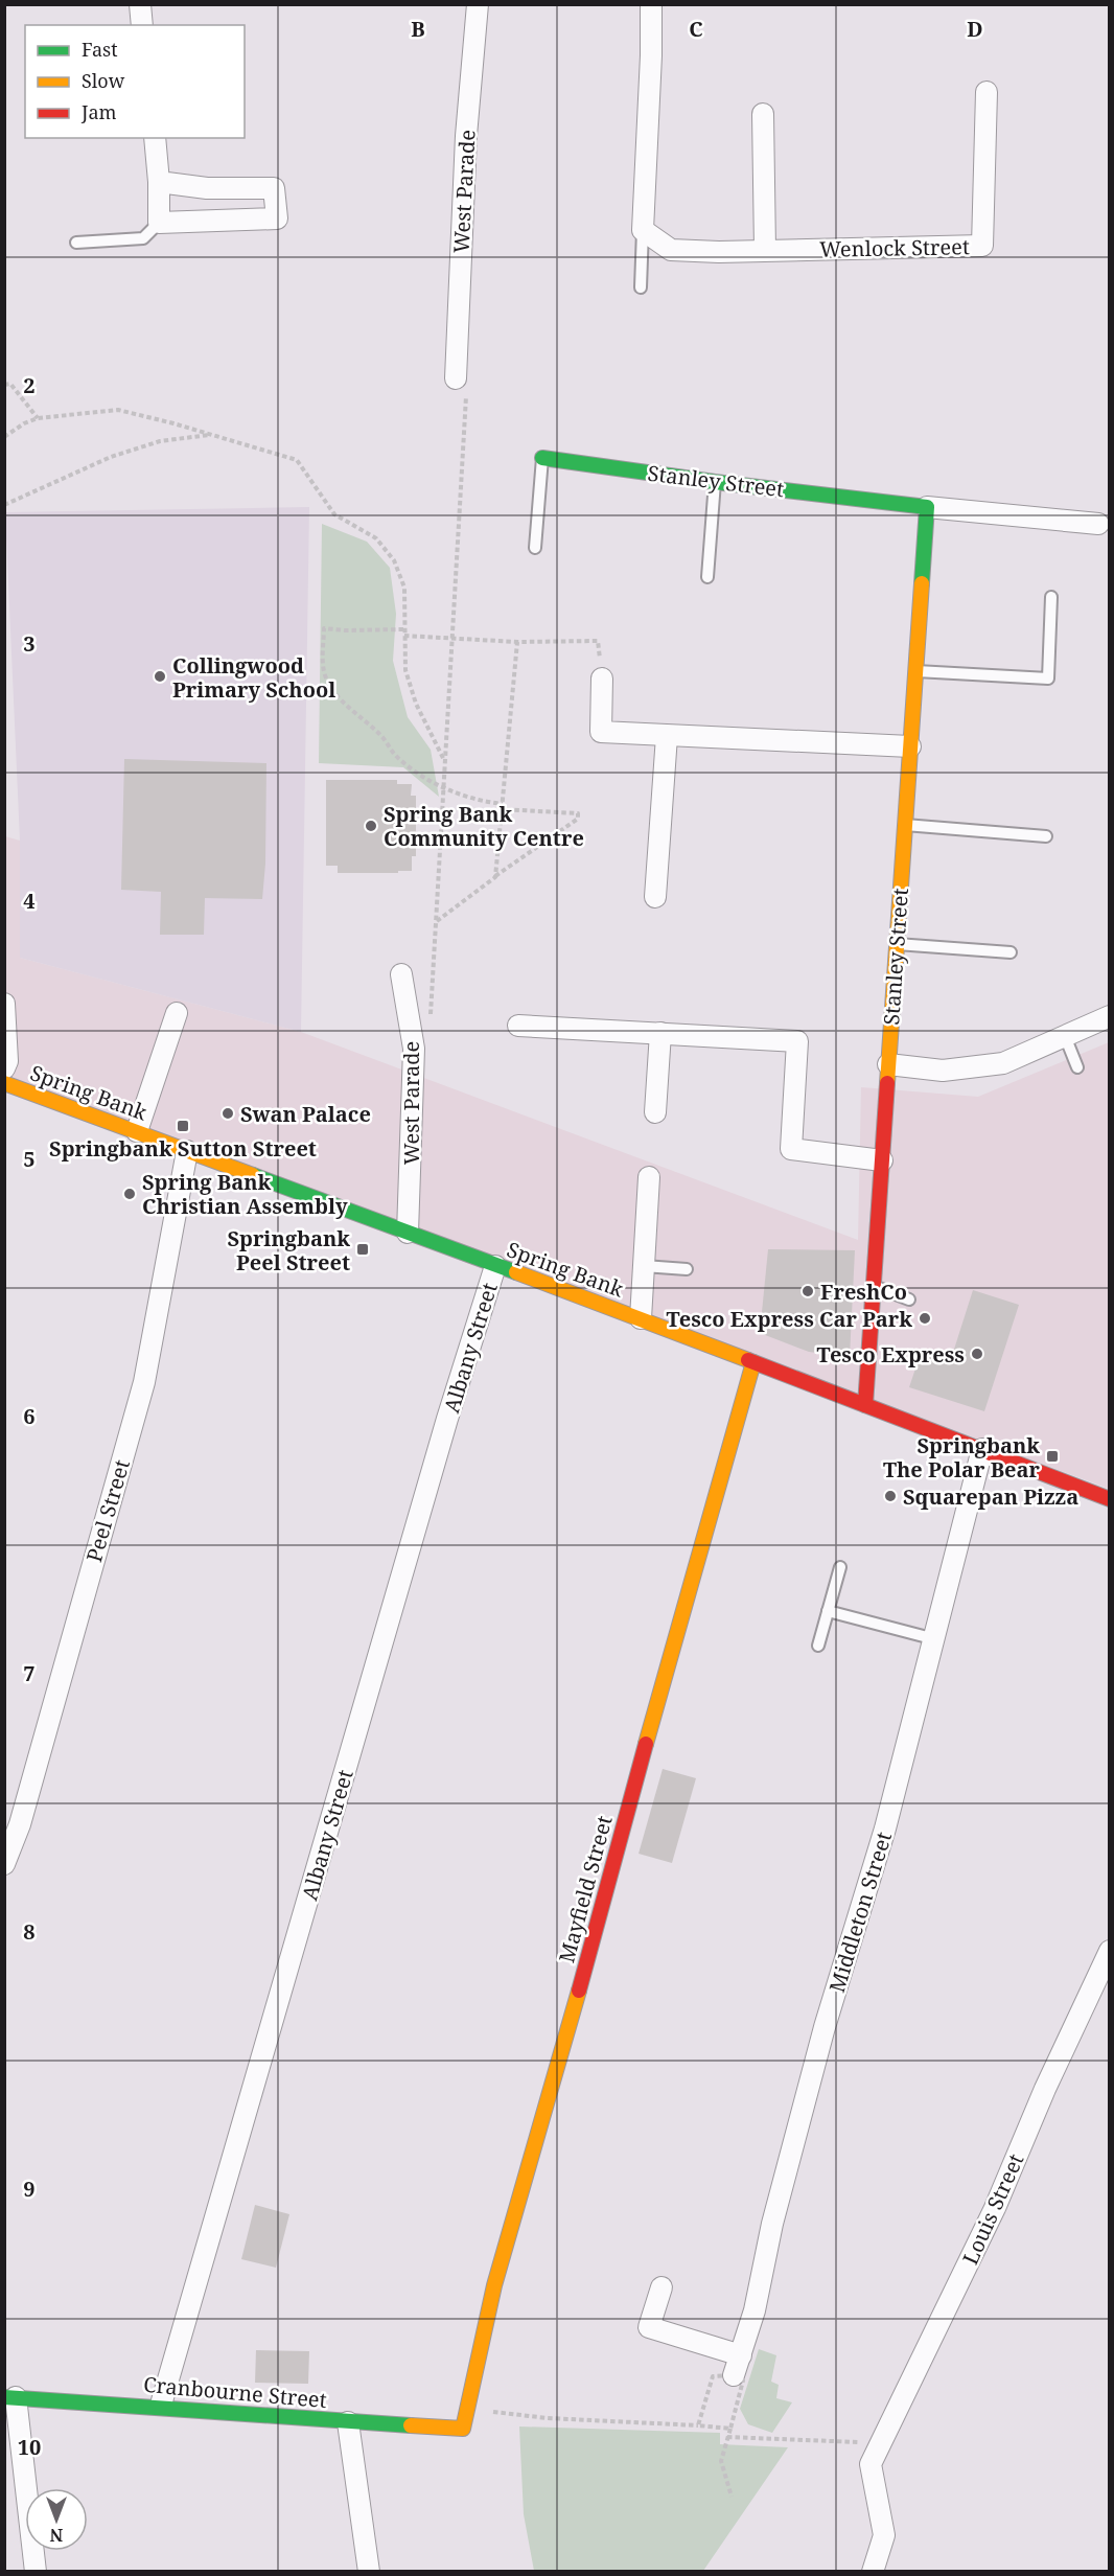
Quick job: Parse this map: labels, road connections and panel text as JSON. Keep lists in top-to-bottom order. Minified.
{"streets":{"street":["West Parade","Wenlock Street","Stanley Street","Spring Bank","Albany Street","Peel Street","Mayfield Street","Middleton Street","Louis Street","Cranbourne Street"]},"crossings":[["West Parade","Spring Bank"],["Stanley Street","Spring Bank"],["Spring Bank","Albany Street"],["Spring Bank","Peel Street"],["Spring Bank","Mayfield Street"],["Spring Bank","Middleton Street"],["Albany Street","Cranbourne Street"],["Mayfield Street","Cranbourne Street"]],"places":{"other":["Collingwood Primary School","Spring Bank Community Centre","Swan Palace","Spring Bank Christian Assembly","FreshCo","Tesco Express Car Park","Tesco Express","Squarepan Pizza"],"transit":["Springbank Sutton Street","Springbank Peel Street","Springbank The Polar Bear"]},"legend":["Fast","Slow","Jam"],"north":"bottom","grid":{"columns":["B","C","D"],"rows":["2","3","4","5","6","7","8","9","10"]}}
